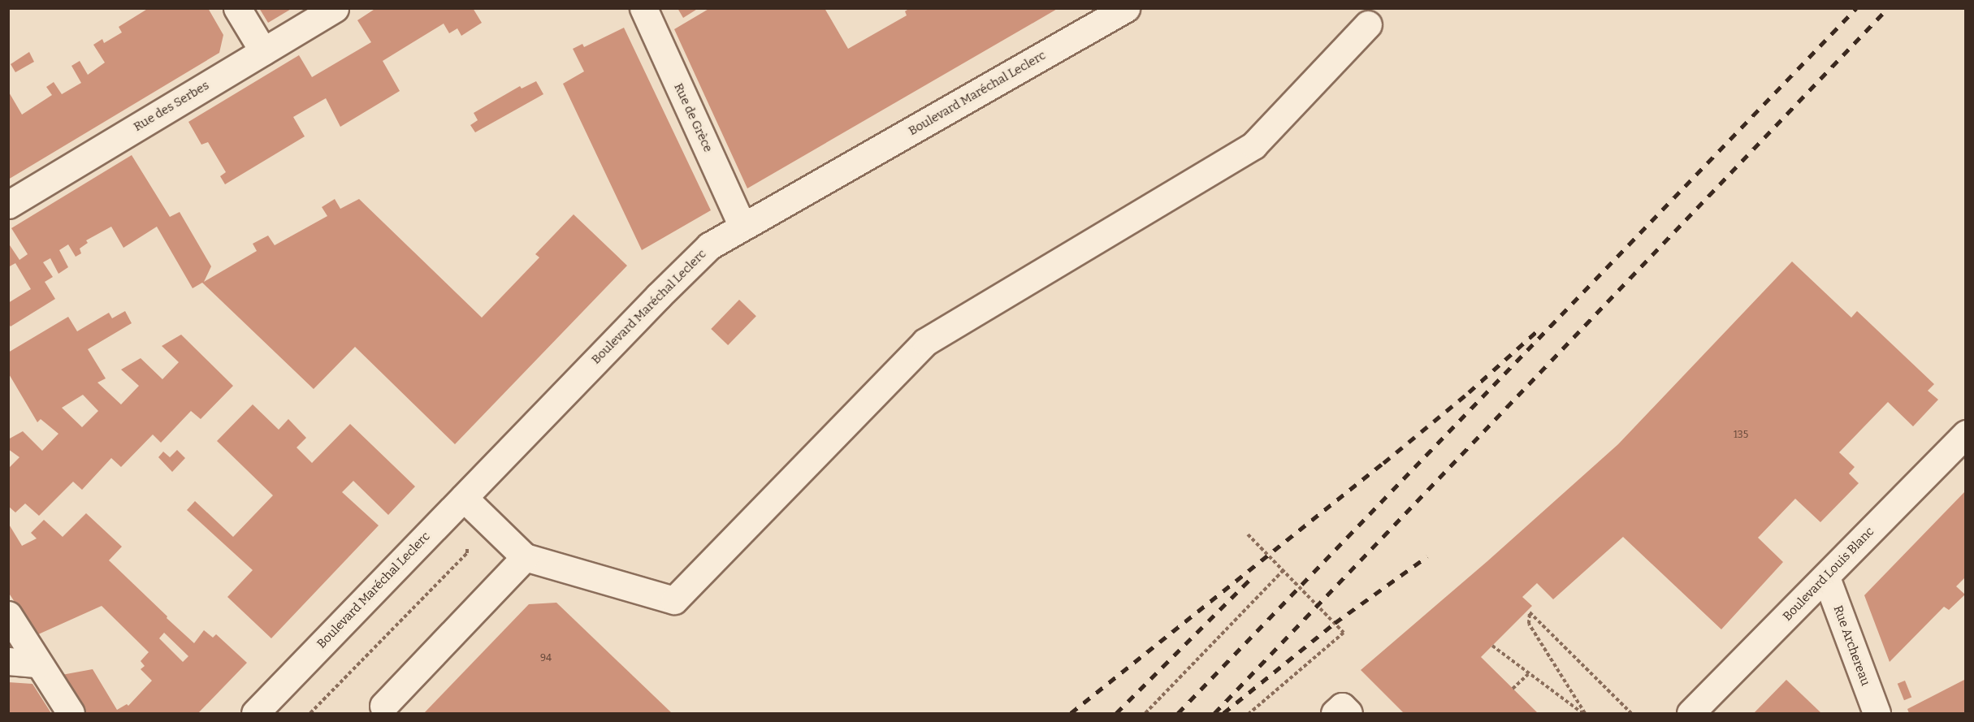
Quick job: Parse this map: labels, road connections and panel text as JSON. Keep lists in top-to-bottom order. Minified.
{"streets":{"street":["Boulevard Maréchal Leclerc","Rue des Serbes","Rue de Grèce","Boulevard Louis Blanc","Rue Archereau"]},"crossings":[["Boulevard Maréchal Leclerc","Rue de Grèce"],["Boulevard Louis Blanc","Rue Archereau"]],"house_numbers":["135","94"]}
